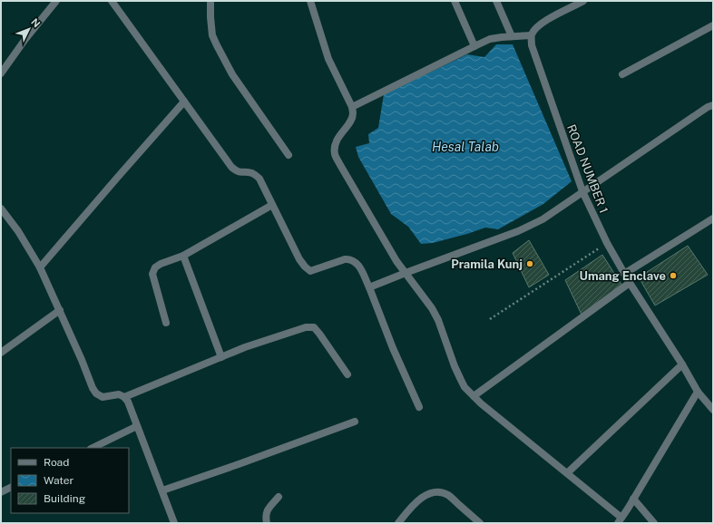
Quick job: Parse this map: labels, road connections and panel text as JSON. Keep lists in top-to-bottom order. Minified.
{"streets":{"street":["ROAD NUMBER 1"]},"water":["Hesal Talab"],"places":["Pramila Kunj","Umang Enclave"],"legend":["Road","Water","Building"],"north":"top right"}
